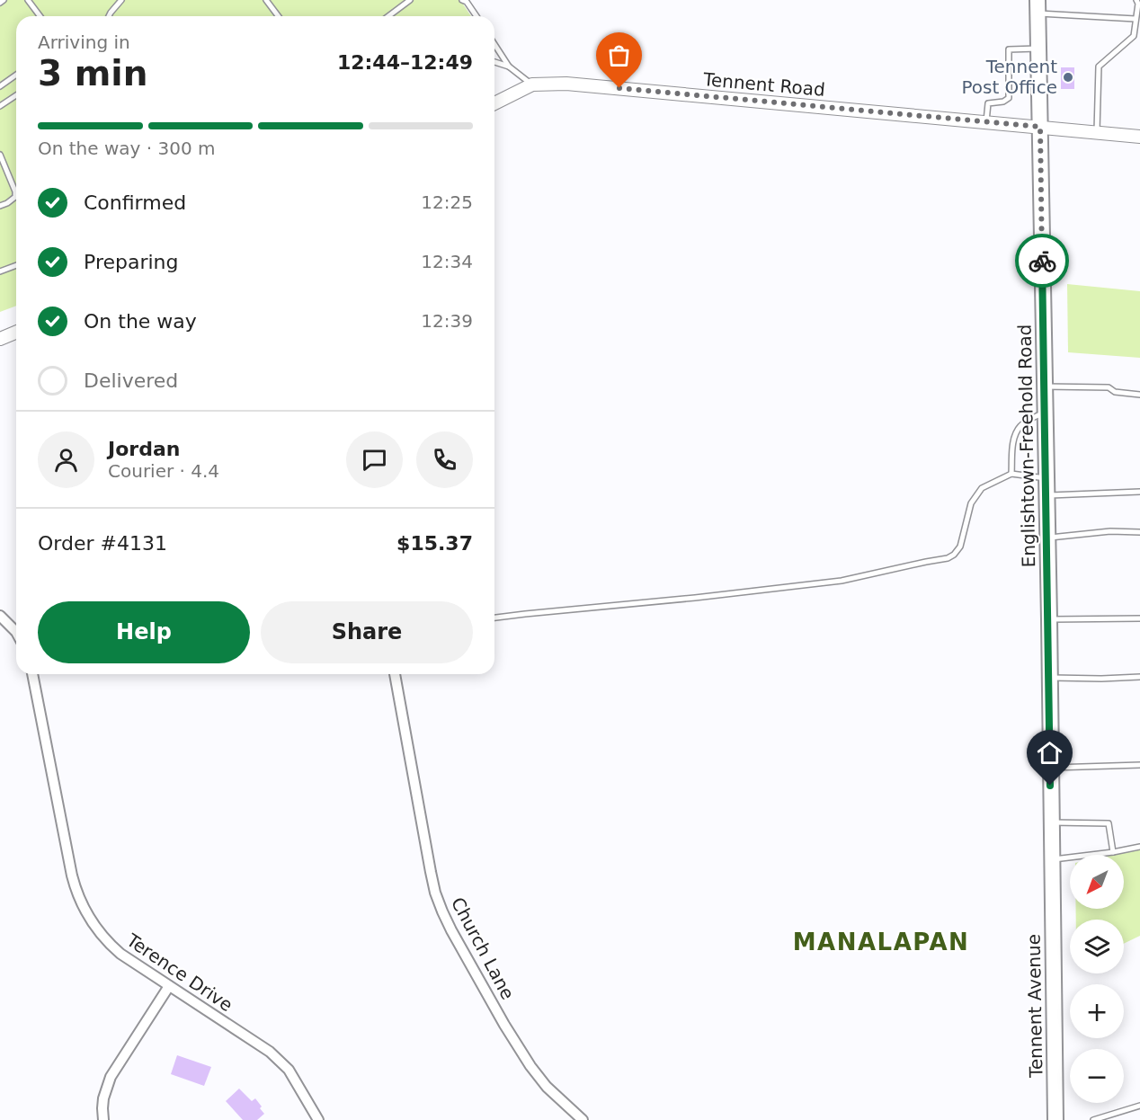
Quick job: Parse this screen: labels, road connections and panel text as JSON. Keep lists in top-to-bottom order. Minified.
{"streets":{"main road":["Englishtown-Freehold Road","Tennent Avenue"],"street":["Tennent Road","Church Lane","Terence Drive"]},"crossings":[["Tennent Road","Englishtown-Freehold Road"],["Englishtown-Freehold Road","Tennent Avenue"]],"districts":["MANALAPAN"],"places":["Tennent Post Office"],"north":"bottom left","page":{"heading":["3 min","Arriving in","12:44–12:49"],"panel":["Jordan","Courier · 4.4","Order #4131","$15.37"],"bar":"On the way · 300 m","list":[["Confirmed","12:25"],["Preparing","12:34"],["On the way","12:39"],"Delivered"],"buttons":["Help","Share"],"map_buttons":["+","−"]}}
